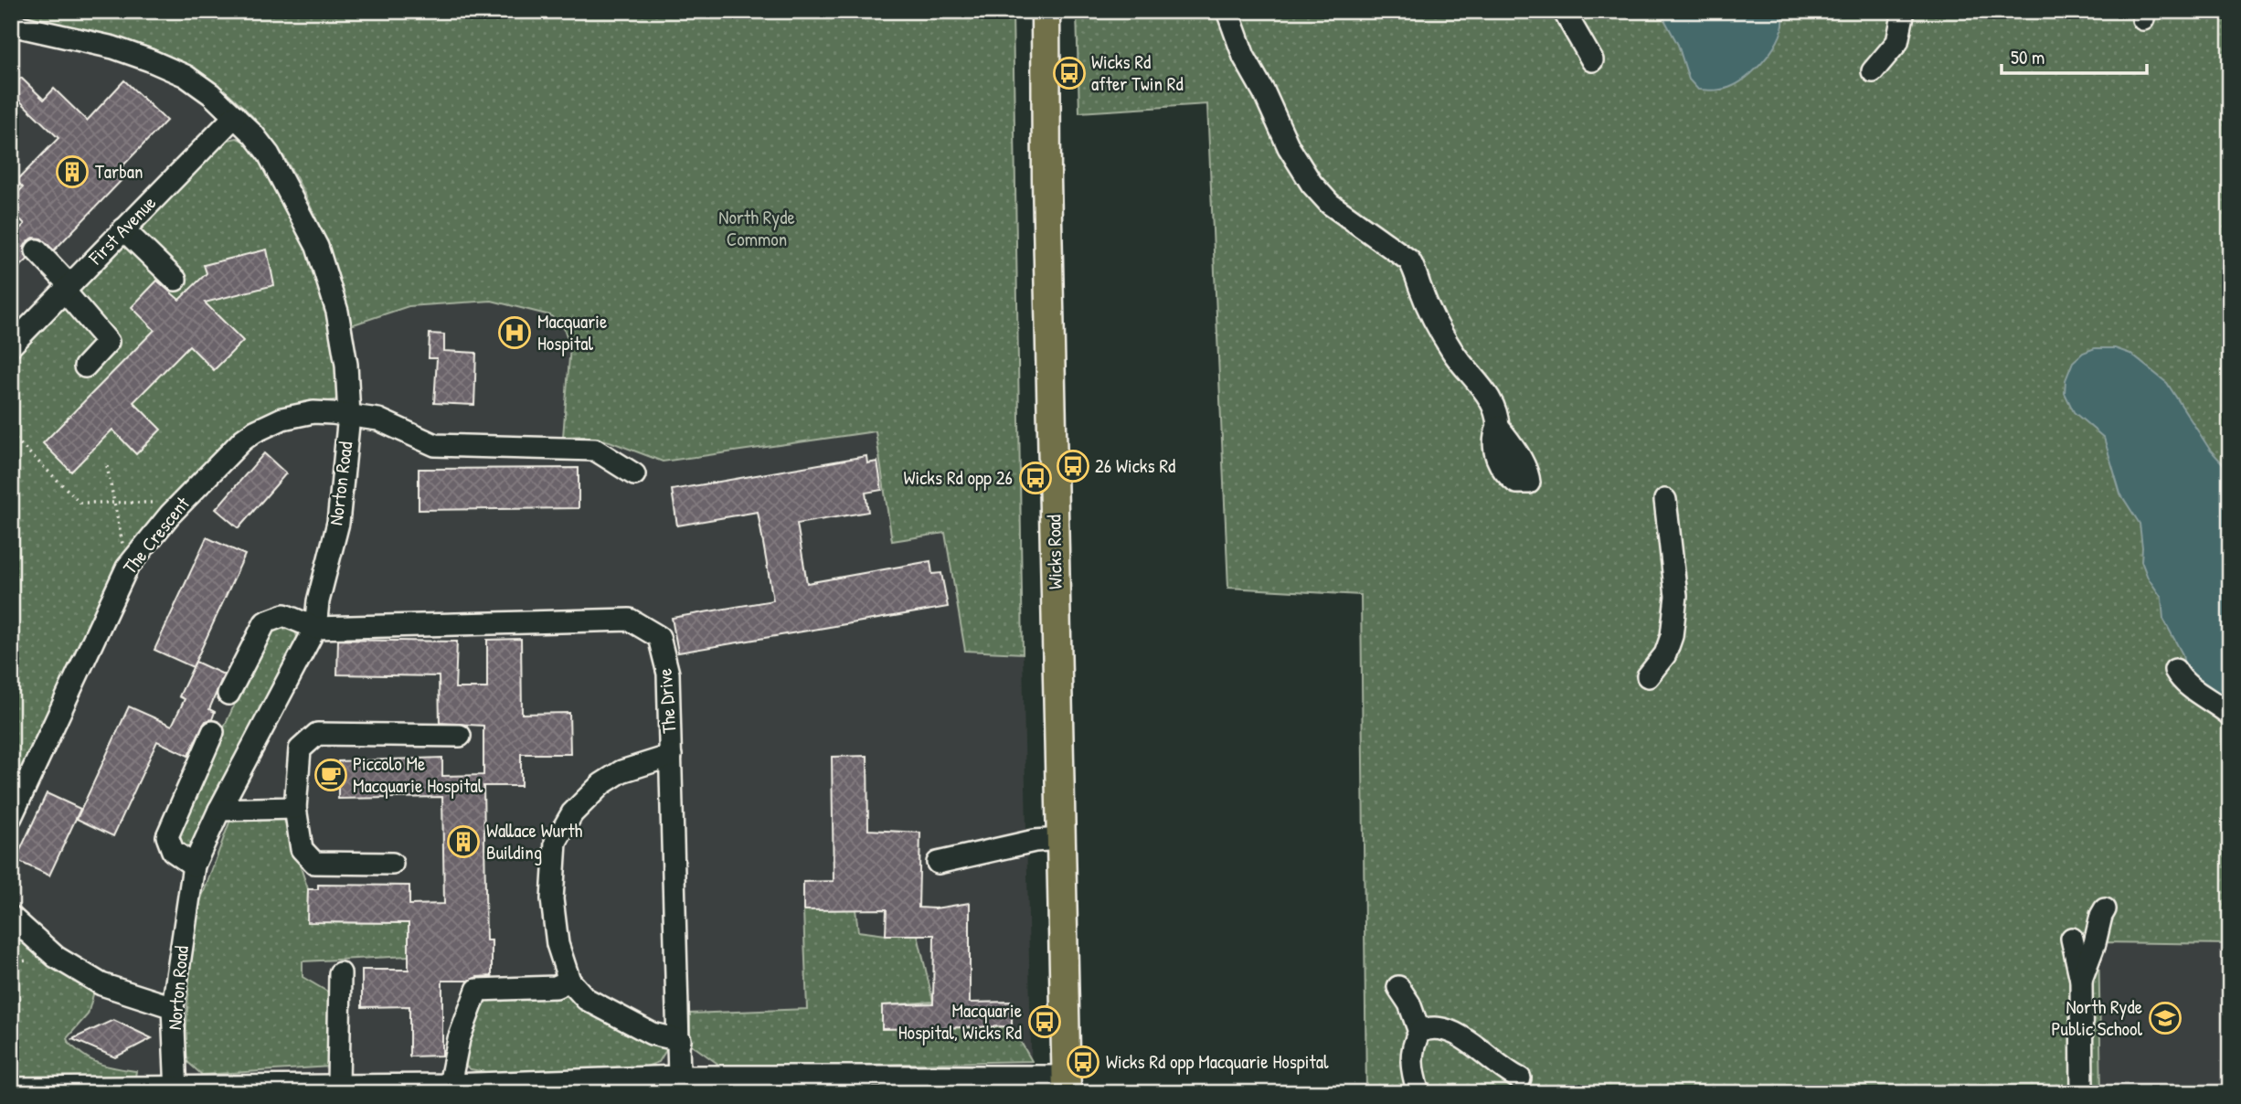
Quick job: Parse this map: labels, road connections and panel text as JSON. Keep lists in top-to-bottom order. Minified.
{"streets":{"main road":["Wicks Road"],"lane":["First Avenue","Norton Road","The Crescent","The Drive"]},"crossings":[["First Avenue","Norton Road"],["Norton Road","The Crescent"],["Norton Road","The Drive"]],"parks":["North Ryde Common"],"places":{"bus stop":["Wicks Rd after Twin Rd","26 Wicks Rd","Wicks Rd opp 26","Macquarie Hospital, Wicks Rd","Wicks Rd opp Macquarie Hospital"],"building":["Tarban","Wallace Wurth Building"],"hospital":["Macquarie Hospital"],"cafe":["Piccolo Me Macquarie Hospital"],"school or university":["North Ryde Public School"]},"scale_bar":"50 m"}
